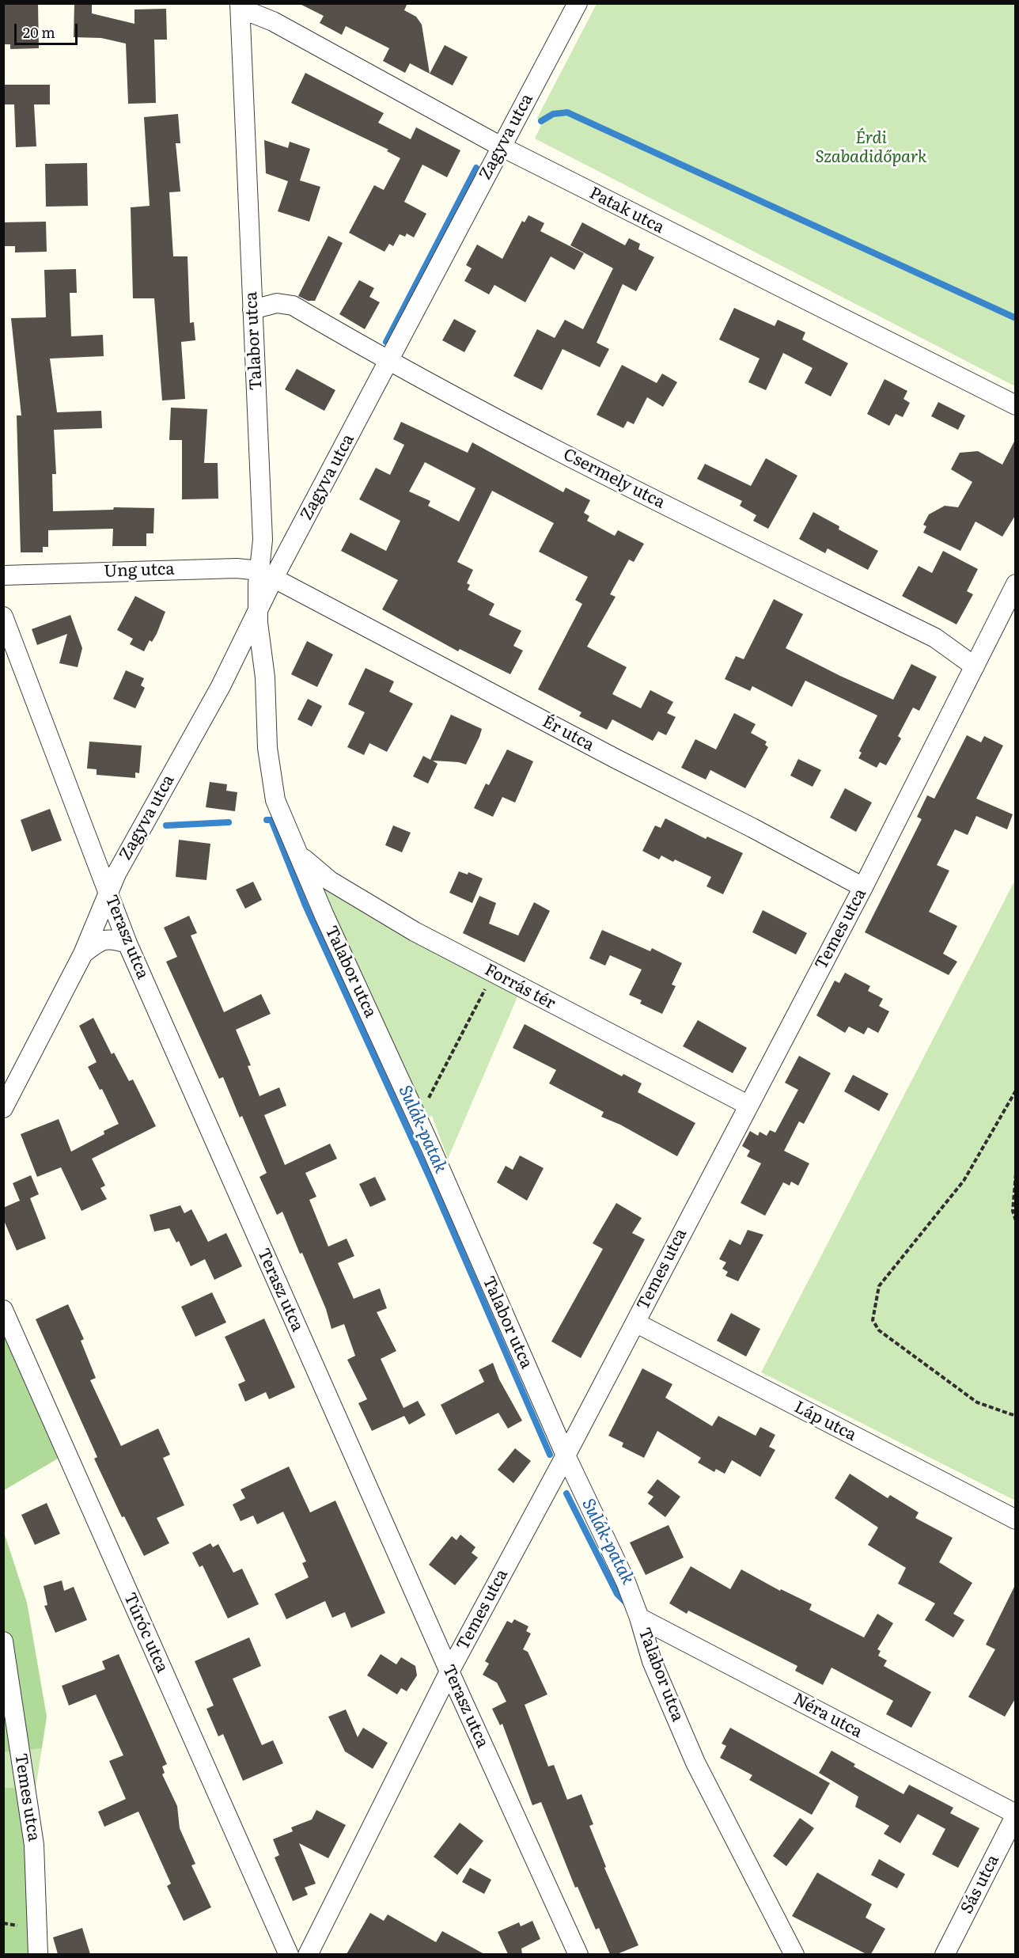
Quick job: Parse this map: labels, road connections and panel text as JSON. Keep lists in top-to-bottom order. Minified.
{"streets":{"street":["Zagyva utca","Patak utca","Talabor utca","Csermely utca","Ung utca","Ér utca","Temes utca","Terasz utca","Forrás tér","Láp utca","Túróc utca","Néra utca","Sás utca"]},"crossings":[["Zagyva utca","Patak utca"],["Zagyva utca","Talabor utca"],["Zagyva utca","Csermely utca"],["Zagyva utca","Ung utca"],["Zagyva utca","Ér utca"],["Zagyva utca","Terasz utca"],["Patak utca","Talabor utca"],["Talabor utca","Csermely utca"],["Talabor utca","Ung utca"],["Talabor utca","Ér utca"],["Talabor utca","Temes utca"],["Talabor utca","Forrás tér"],["Talabor utca","Néra utca"],["Csermely utca","Temes utca"],["Ung utca","Ér utca"],["Ér utca","Temes utca"],["Temes utca","Terasz utca"],["Temes utca","Forrás tér"],["Temes utca","Láp utca"],["Néra utca","Sás utca"]],"water":["Sulák-patak"],"parks":["Érdi Szabadidőpark"],"scale_bar":"20 m"}
